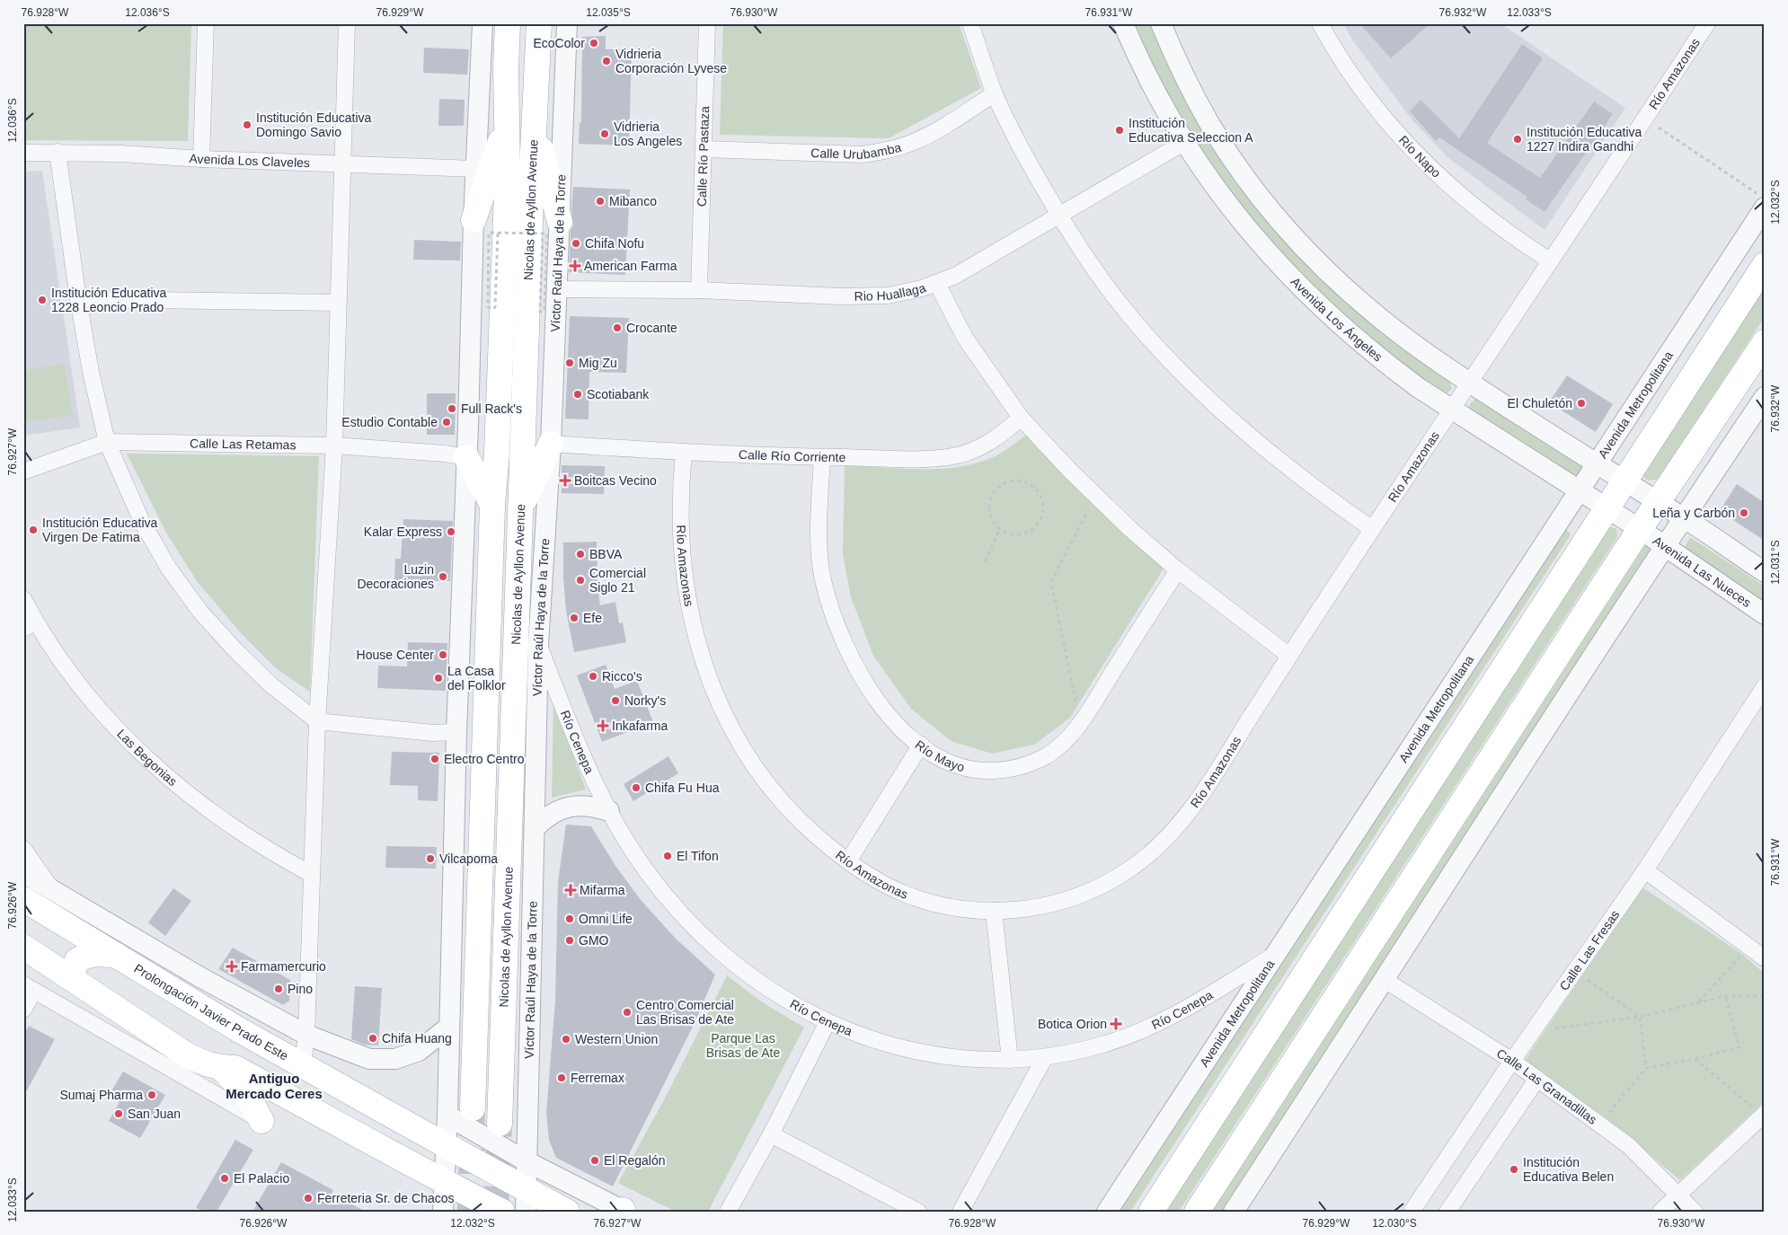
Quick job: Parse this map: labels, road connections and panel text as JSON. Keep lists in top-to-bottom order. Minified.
{"streets":{"main road":["Nicolas de Ayllon Avenue","Prolongación Javier Prado Este"],"street":["Río Amazonas","Calle Urubamba","Calle Río Pastaza","Río Napo","Avenida Los Claveles","Víctor Raúl Haya de la Torre","Rio Huallaga","Avenida Los Ángeles","Avenida Metropolitana","Calle Las Retamas","Calle Río Corriente","Avenida Las Nueces","Río Cenepa","Río Mayo","Las Begonias","Calle Las Fresas","Calle Las Granadillas"]},"crossings":[["Río Amazonas","Río Napo"],["Río Amazonas","Avenida Los Ángeles"],["Río Amazonas","Calle Río Corriente"],["Calle Urubamba","Calle Río Pastaza"],["Calle Río Pastaza","Rio Huallaga"],["Víctor Raúl Haya de la Torre","Rio Huallaga"],["Víctor Raúl Haya de la Torre","Calle Río Corriente"],["Víctor Raúl Haya de la Torre","Río Cenepa"],["Víctor Raúl Haya de la Torre","Prolongación Javier Prado Este"],["Rio Huallaga","Avenida Los Ángeles"],["Avenida Los Ángeles","Avenida Metropolitana"],["Avenida Los Ángeles","Avenida Las Nueces"],["Avenida Metropolitana","Río Cenepa"],["Calle Río Corriente","Río Mayo"],["Calle Las Fresas","Calle Las Granadillas"]],"districts":["Antiguo Mercado Ceres"],"parks":["Parque Las Brisas de Ate"],"places":{"other":["EcoColor","Vidrieria Corporación Lyvese","Institución Educativa Domingo Savio","Institución Educativa Seleccion A","Vidrieria Los Angeles","Institución Educativa 1227 Indira Gandhi","Mibanco","Chifa Nofu","Institución Educativa 1228 Leoncio Prado","Crocante","Mig Zu","Scotiabank","El Chuletón","Full Rack's","Estudio Contable","Leña y Carbón","Institución Educativa Virgen De Fatima","Kalar Express","BBVA","Luzin Decoraciones","Comercial Siglo 21","Efe","House Center","Ricco's","La Casa del Folklor","Norky's","Electro Centro","Chifa Fu Hua","El Tifon","Vilcapoma","Omni Life","GMO","Pino","Centro Comercial Las Brisas de Ate","Chifa Huang","Western Union","Ferremax","Sumaj Pharma","San Juan","El Regalón","Institución Educativa Belen","El Palacio","Ferreteria Sr. de Chacos"],"health":["American Farma","Boitcas Vecino","Inkafarma","Mifarma","Farmamercurio","Botica Orion"]},"coordinates":["76.928°W","12.036°S","76.929°W","12.035°S","76.930°W","76.931°W","76.932°W","12.033°S","12.032°S","76.927°W","12.031°S","76.926°W","12.030°S"]}
